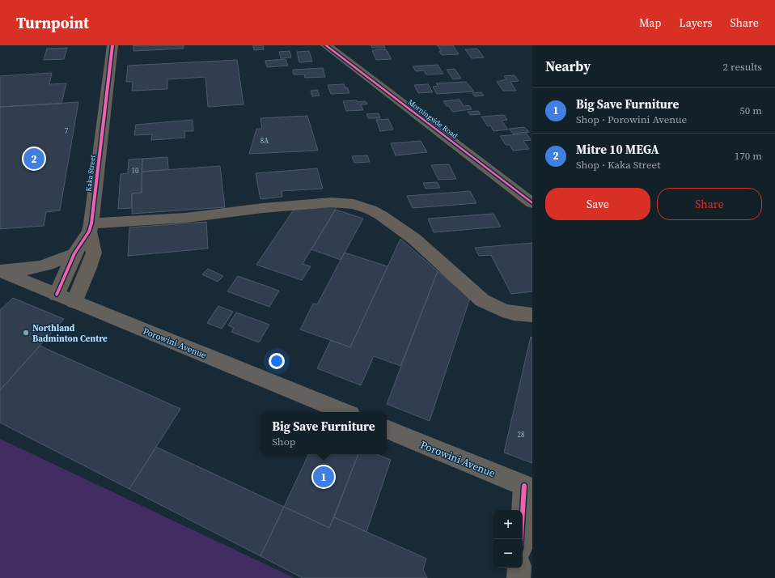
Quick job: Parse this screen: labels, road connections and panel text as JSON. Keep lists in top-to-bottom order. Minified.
{"streets":{"main road":["Porowini Avenue"],"street":["Morningside Road","Kaka Street"]},"crossings":[["Kaka Street","Porowini Avenue"]],"places":["Northland Badminton Centre"],"house_numbers":["7","8A","10","28"],"page":{"header":"Turnpoint","nav":["Map","Layers","Share"],"heading":["Nearby","2 results"],"list":[{"mark":"1","name":"Big Save Furniture","note":"Shop · Porowini Avenue","value":"50 m"},{"mark":"2","name":"Mitre 10 MEGA","note":"Shop · Kaka Street","value":"170 m"}],"pins":["2","1"],"buttons":["Save","Share"],"popup":["Big Save Furniture","Shop"],"map_buttons":["+","−"]}}
